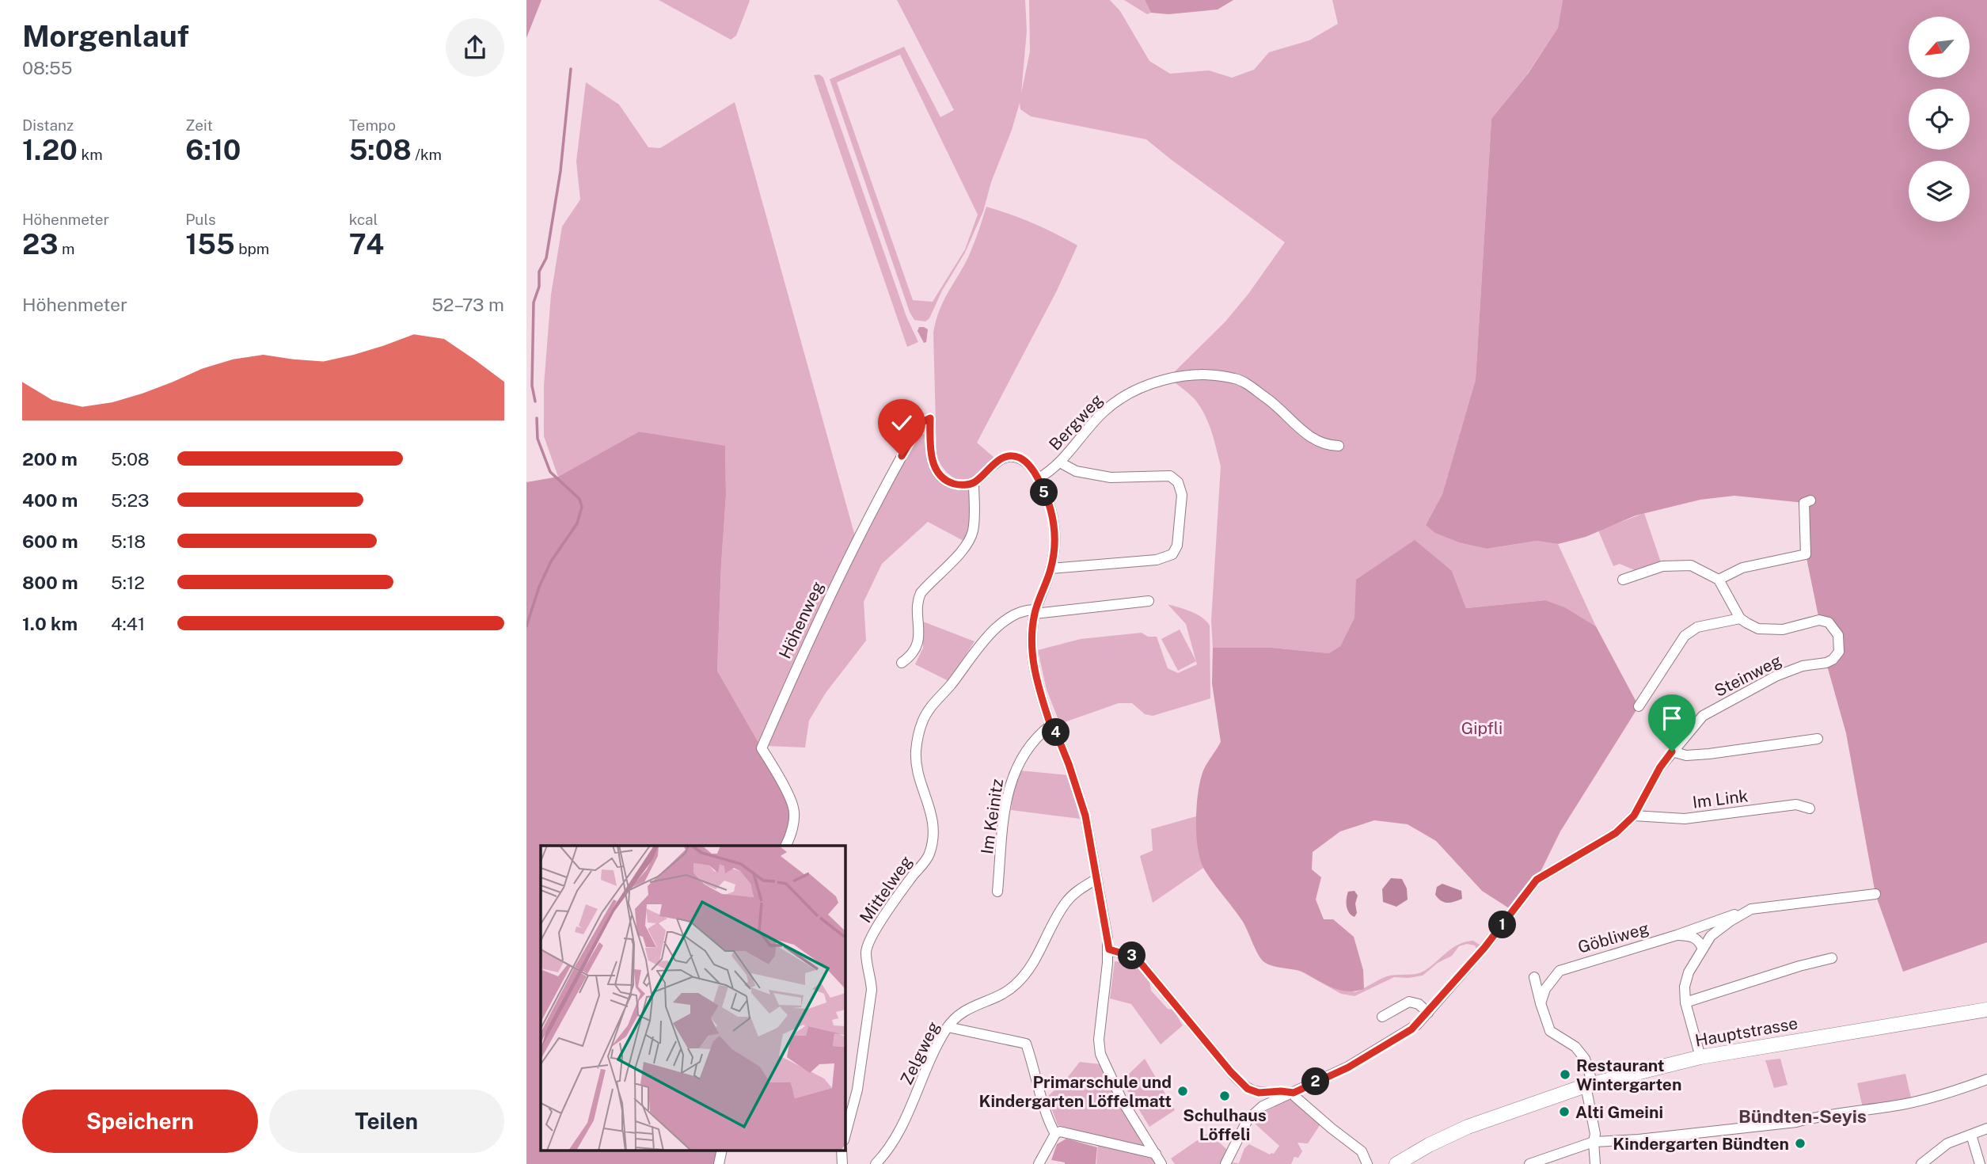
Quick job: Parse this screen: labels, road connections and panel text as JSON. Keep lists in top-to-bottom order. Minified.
{"streets":{"main road":["Hauptstrasse"],"street":["Bergweg","Höhenweg","Steinweg","Im Link","Im Keinitz","Mittelweg","Göbliweg","Zelgweg"]},"crossings":[["Steinweg","Im Link"]],"districts":["Bündten-Seyis"],"parks":["Gipfli"],"places":["Restaurant Wintergarten","Primarschule und Kindergarten Löffelmatt","Schulhaus Löffeli","Alti Gmeini","Kindergarten Bündten"],"north":"bottom left","page":{"heading":["Morgenlauf","08:55"],"stats":[["Distanz","1.20 km"],["Zeit","6:10"],["Tempo","5:08 /km"],["Höhenmeter","23 m"],["Puls","155 bpm"],["kcal","74"]],"chart":["Höhenmeter","52–73 m"],"list":[{"name":"200 m","note":"5:08"},{"name":"400 m","note":"5:23"},{"name":"600 m","note":"5:18"},{"name":"800 m","note":"5:12"},{"name":"1.0 km","note":"4:41"}],"pins":["5","4","1","3","2"],"buttons":["Speichern","Teilen"]}}
